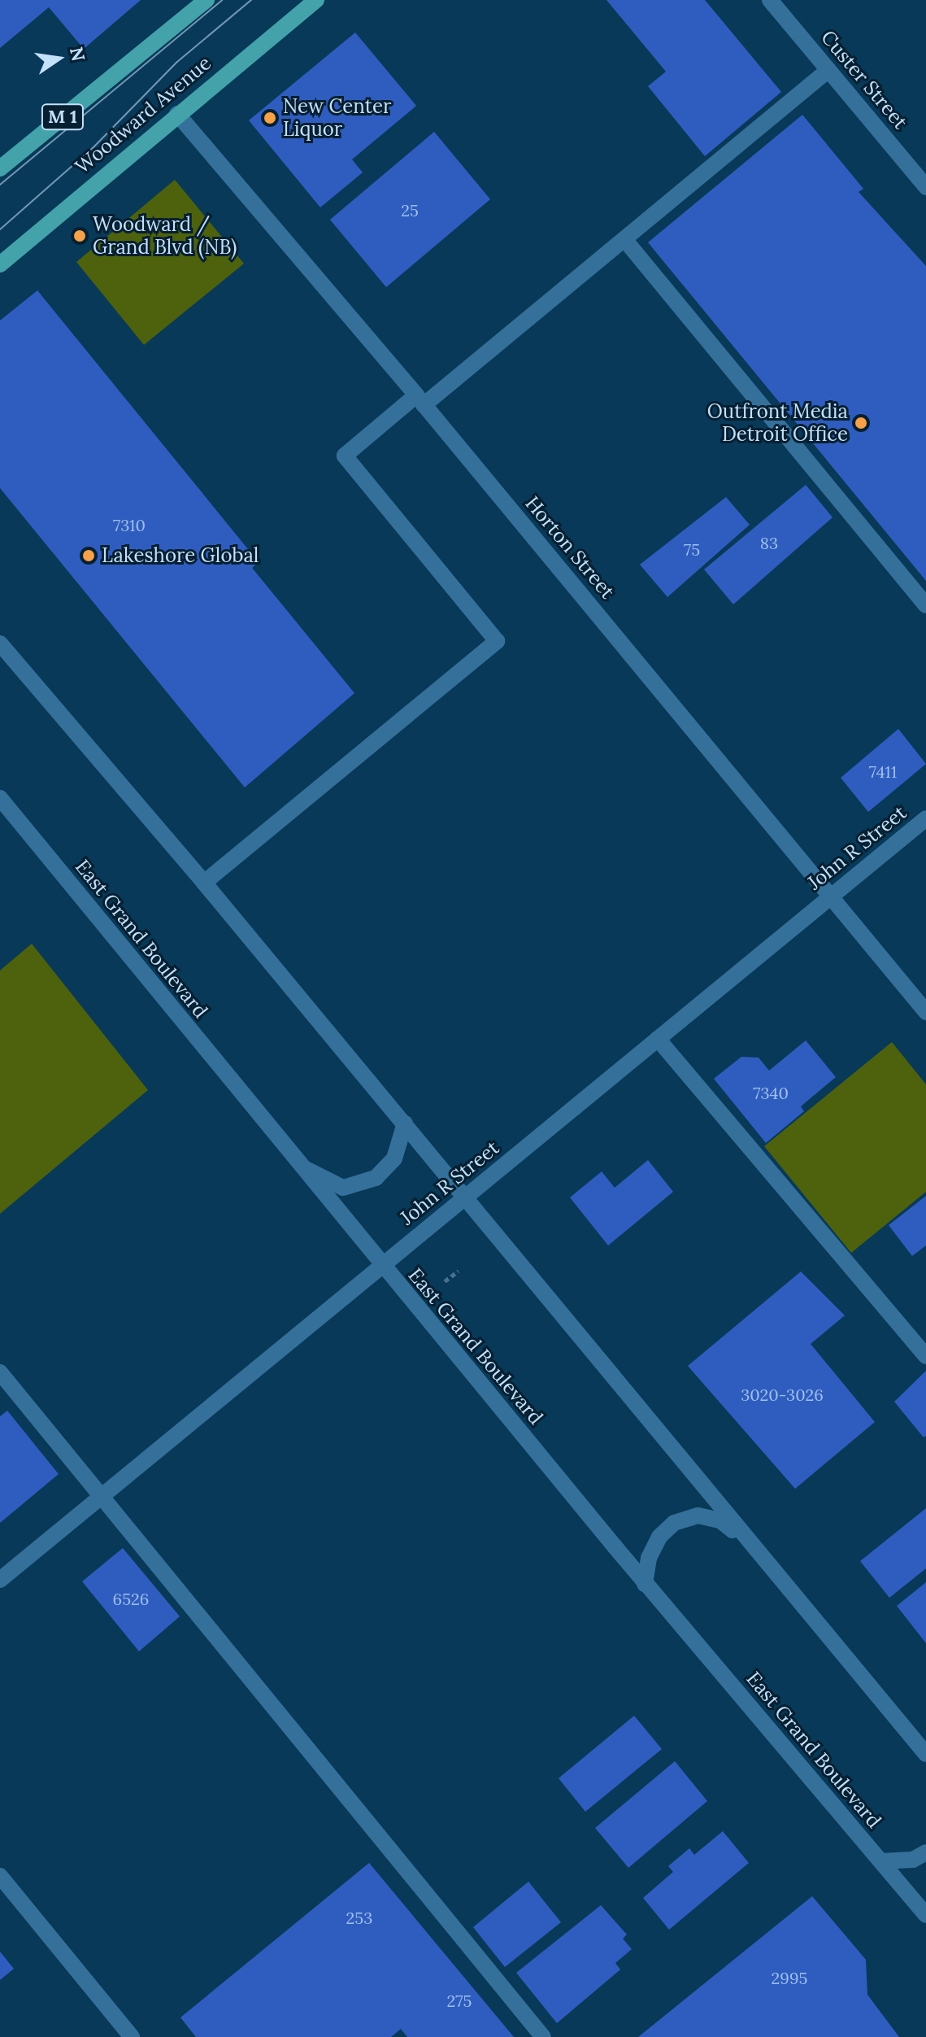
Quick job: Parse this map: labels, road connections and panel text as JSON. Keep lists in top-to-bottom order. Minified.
{"streets":{"main road":["Custer Street","Woodward Avenue","M 1","Horton Street","John R Street","East Grand Boulevard"]},"crossings":[["Woodward Avenue","Horton Street"],["Horton Street","John R Street"],["John R Street","East Grand Boulevard"]],"places":["New Center Liquor","Woodward / Grand Blvd (NB)","Outfront Media Detroit Office","Lakeshore Global"],"house_numbers":["25","7310","83","75","7411","7340","3020-3026","6526","253","2995","275"],"north":"right"}
